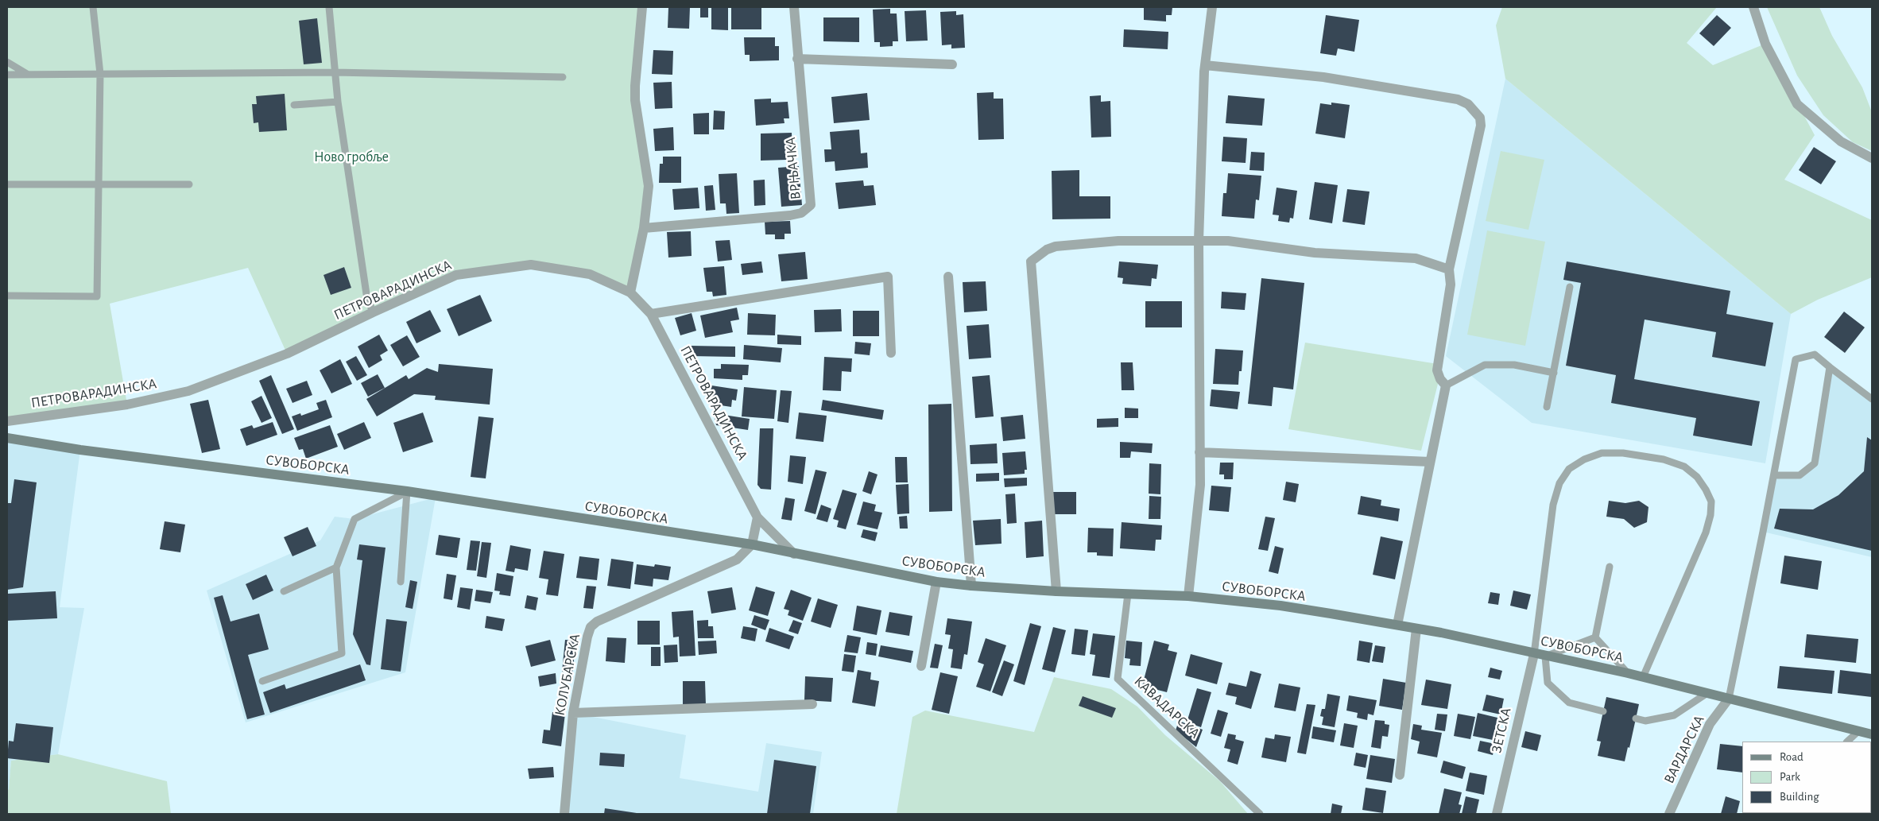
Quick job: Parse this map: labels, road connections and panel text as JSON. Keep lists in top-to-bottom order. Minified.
{"streets":{"main road":["СУВОБОРСКА"],"street":["ВРЊАЧКА","ПЕТРОВАРАДИНСКА","КОЛУБАРСКА","ЗЕТСКА","ВАРДАРСКА"],"lane":["КАВАДАРСКА"]},"crossings":[["ПЕТРОВАРАДИНСКА","СУВОБОРСКА"],["СУВОБОРСКА","КОЛУБАРСКА"],["СУВОБОРСКА","КАВАДАРСКА"],["СУВОБОРСКА","ЗЕТСКА"],["СУВОБОРСКА","ВАРДАРСКА"]],"parks":["Ново гробље"],"legend":["Road","Park","Building"]}
